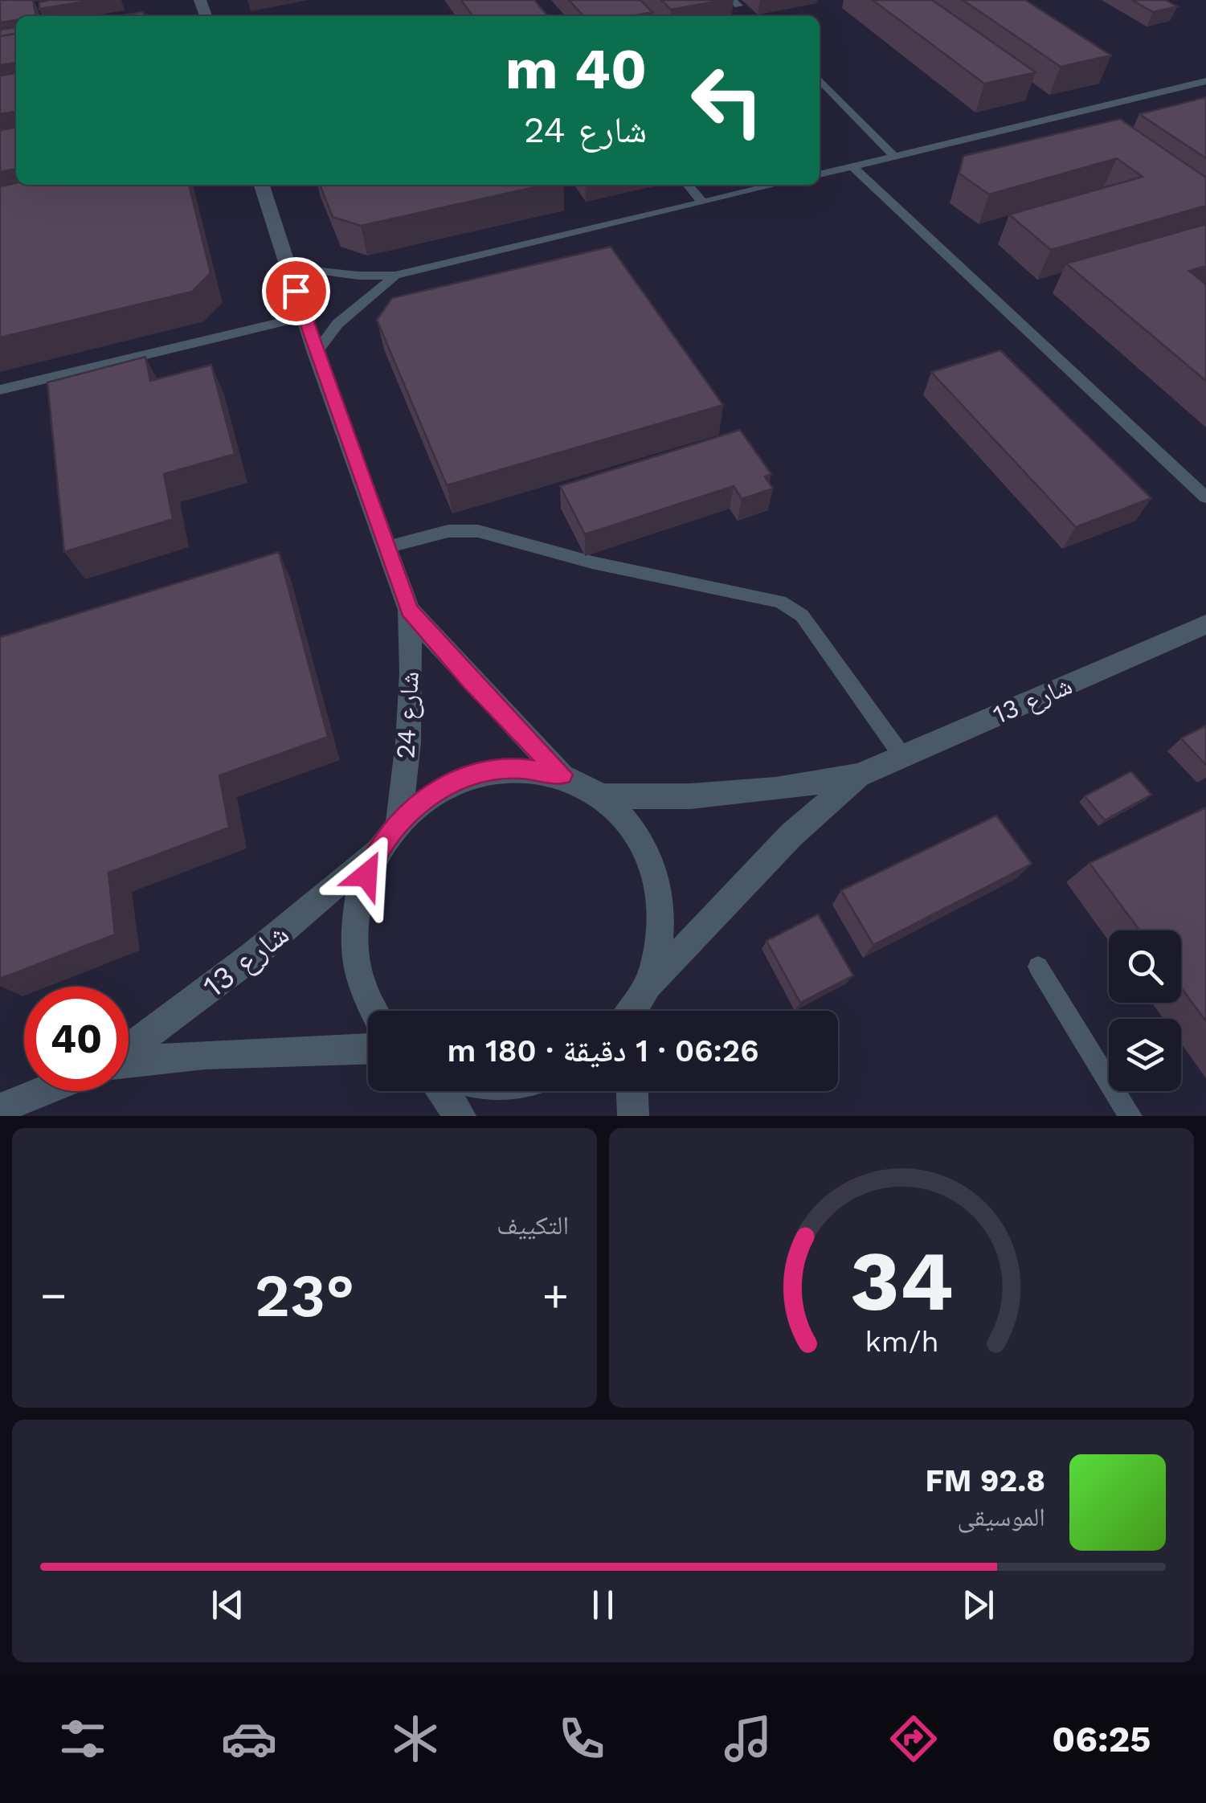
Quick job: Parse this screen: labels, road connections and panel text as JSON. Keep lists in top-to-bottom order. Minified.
{"streets":{"street":["شارع 13","شارع 24"]},"page":{"turn":["40 m","شارع 24"],"limit":"40","trip":"06:26 · 1 دقيقة · 180 m","tile":"التكييف","heat":["−","23°","+"],"song":["92.8 FM","الموسيقى"],"tabs":"06:25","gauge":["34","km/h"]}}
